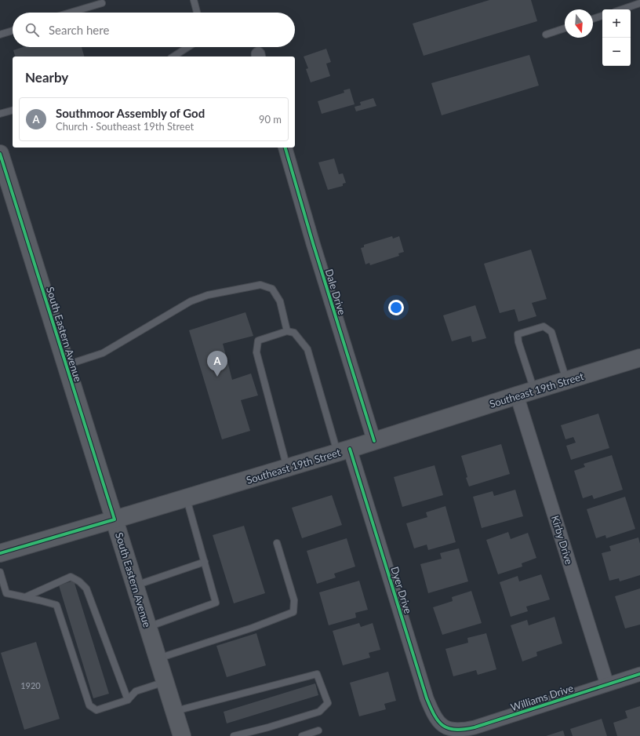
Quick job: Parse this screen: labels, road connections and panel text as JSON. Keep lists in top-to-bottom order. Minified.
{"streets":{"main road":["South Eastern Avenue","Southeast 19th Street"],"street":["Dale Drive","Kirby Drive","Dyer Drive","Williams Drive"]},"crossings":[["Dale Drive","Southeast 19th Street"],["South Eastern Avenue","Southeast 19th Street"],["Southeast 19th Street","Kirby Drive"],["Southeast 19th Street","Dyer Drive"],["Kirby Drive","Williams Drive"],["Dyer Drive","Williams Drive"]],"house_numbers":["1920"],"north":"bottom","page":{"map_buttons":["+","−"],"search":"Search here","heading":"Nearby","list":[{"mark":"A","name":"Southmoor Assembly of God","note":"Church · Southeast 19th Street","value":"90 m"}],"pins":"A"}}
